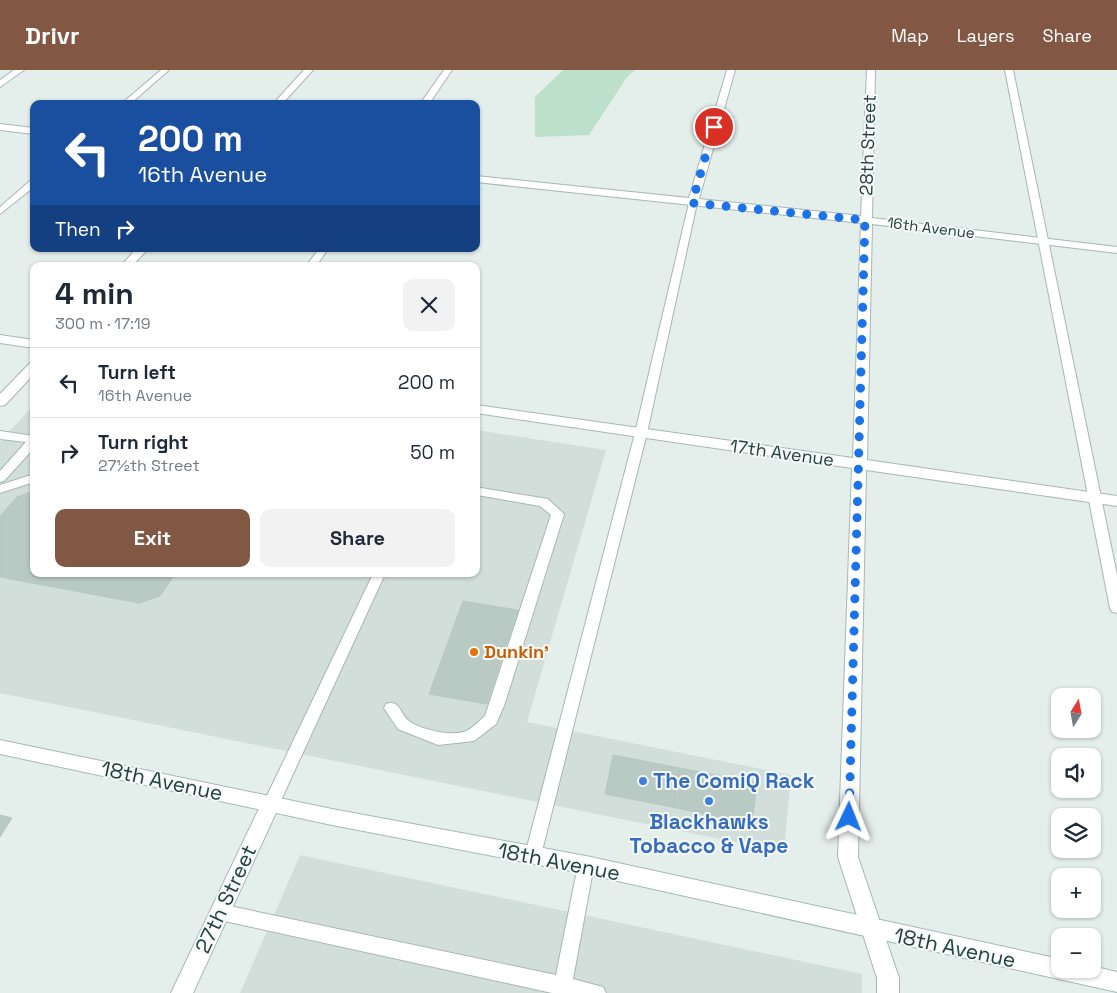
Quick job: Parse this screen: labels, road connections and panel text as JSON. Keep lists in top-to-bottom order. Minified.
{"streets":{"street":["28th Street","16th Avenue","17th Avenue","18th Avenue","27th Street"]},"crossings":[["28th Street","16th Avenue"],["28th Street","17th Avenue"],["28th Street","18th Avenue"],["18th Avenue","27th Street"]],"places":["Dunkin'","The ComiQ Rack","Blackhawks Tobacco & Vape"],"north":"top","page":{"header":"Drivr","nav":["Map","Layers","Share"],"turn":["200 m","16th Avenue"],"then":"Then","heading":["4 min","300 m · 17:19"],"list":[{"name":"Turn left","note":"16th Avenue","value":"200 m"},{"name":"Turn right","note":"27½th Street","value":"50 m"}],"buttons":["Exit","Share"],"map_buttons":["+","−"]}}
